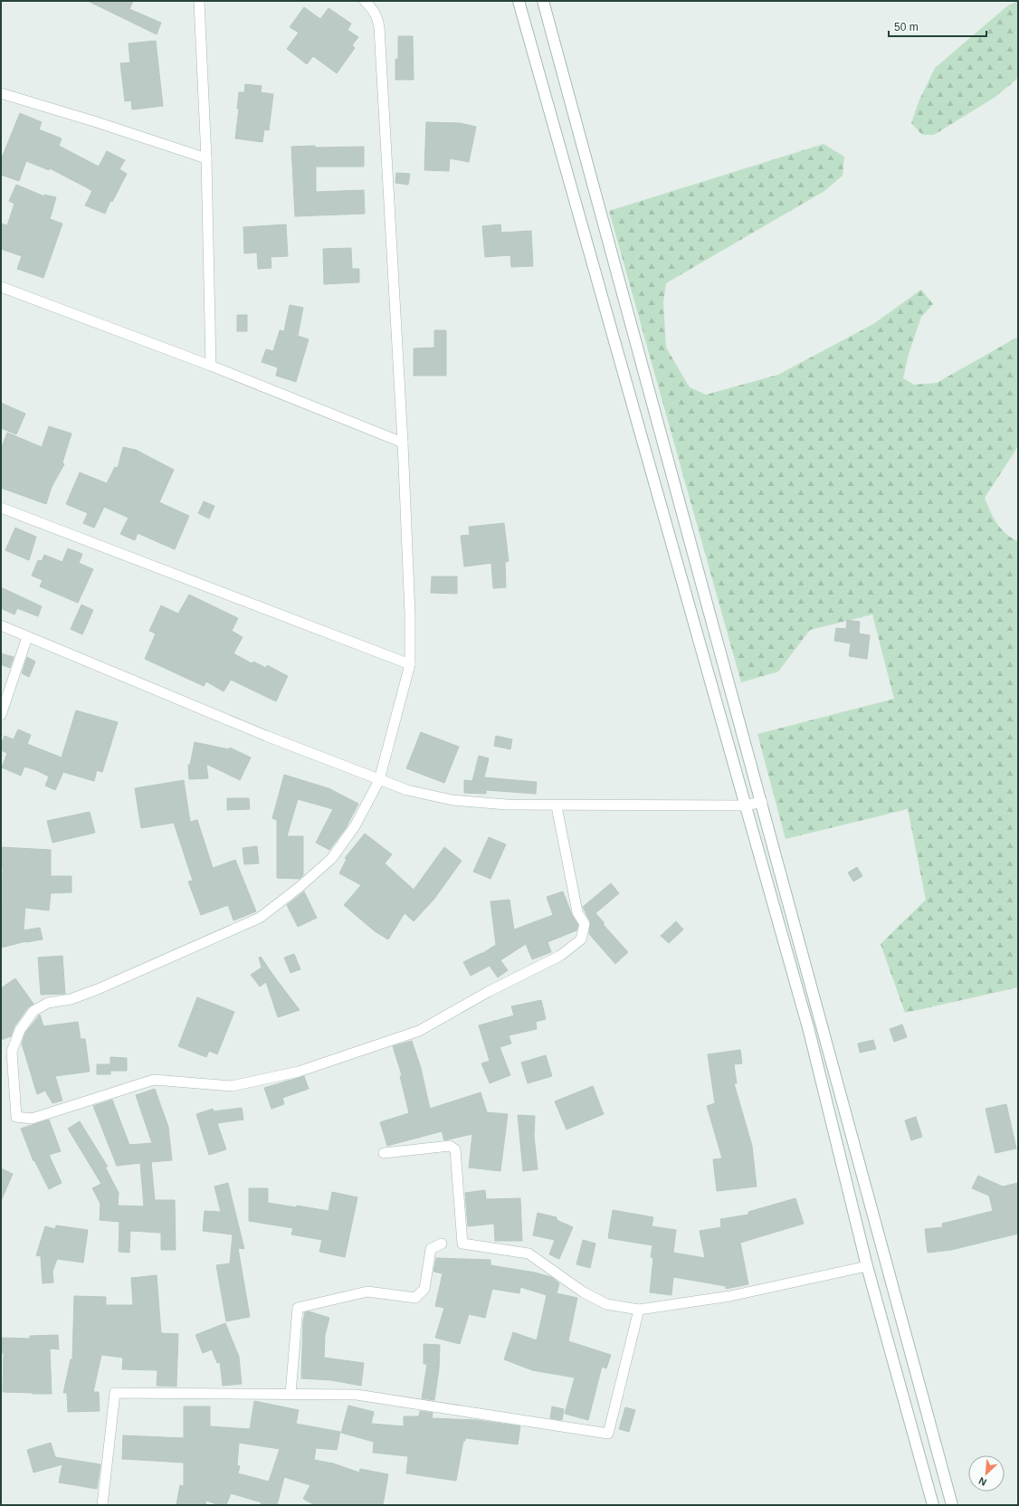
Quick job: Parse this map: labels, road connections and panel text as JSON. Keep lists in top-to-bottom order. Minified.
{"scale_bar":"50 m","north":"bottom left"}
